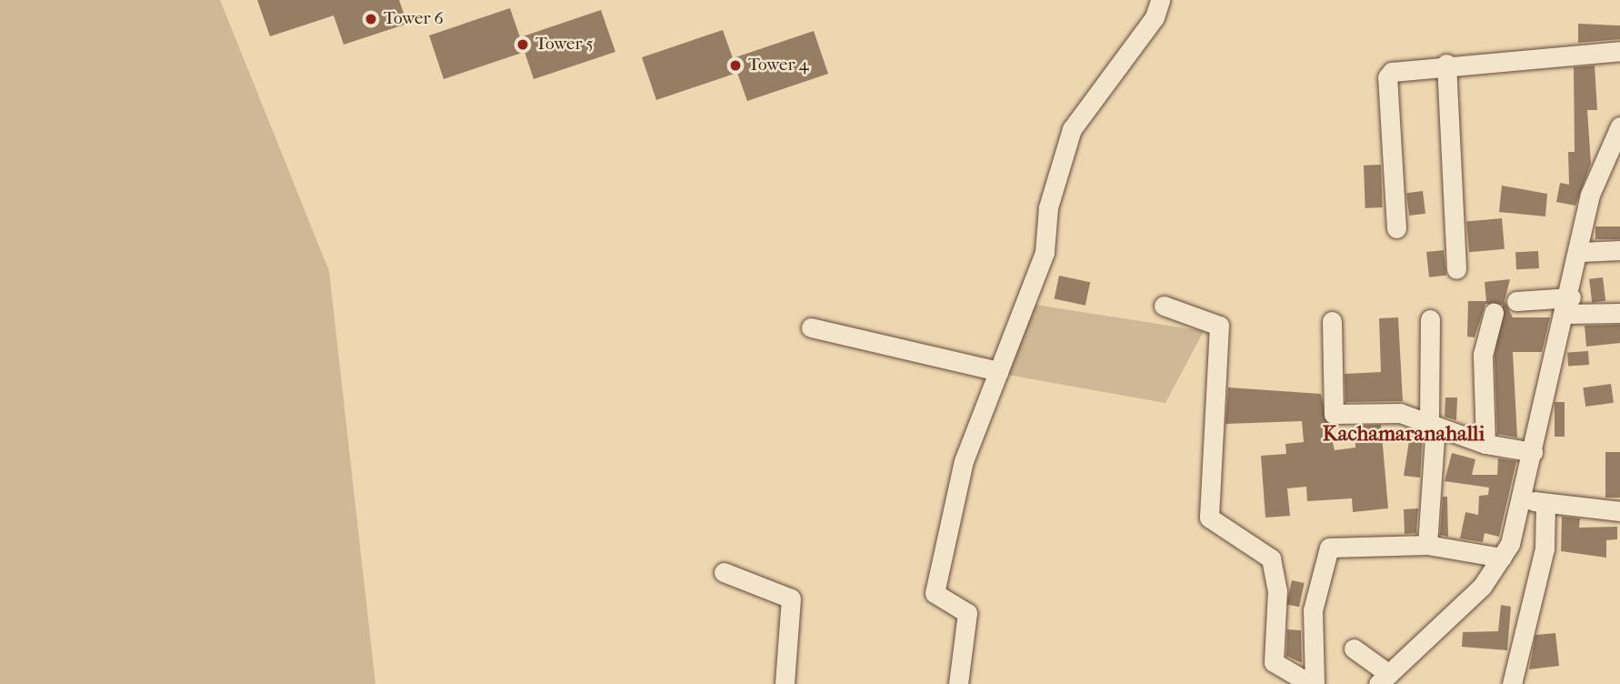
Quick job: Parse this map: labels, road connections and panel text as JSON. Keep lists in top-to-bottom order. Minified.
{"districts":["Kachamaranahalli"],"places":["Tower 6","Tower 5","Tower 4"]}
